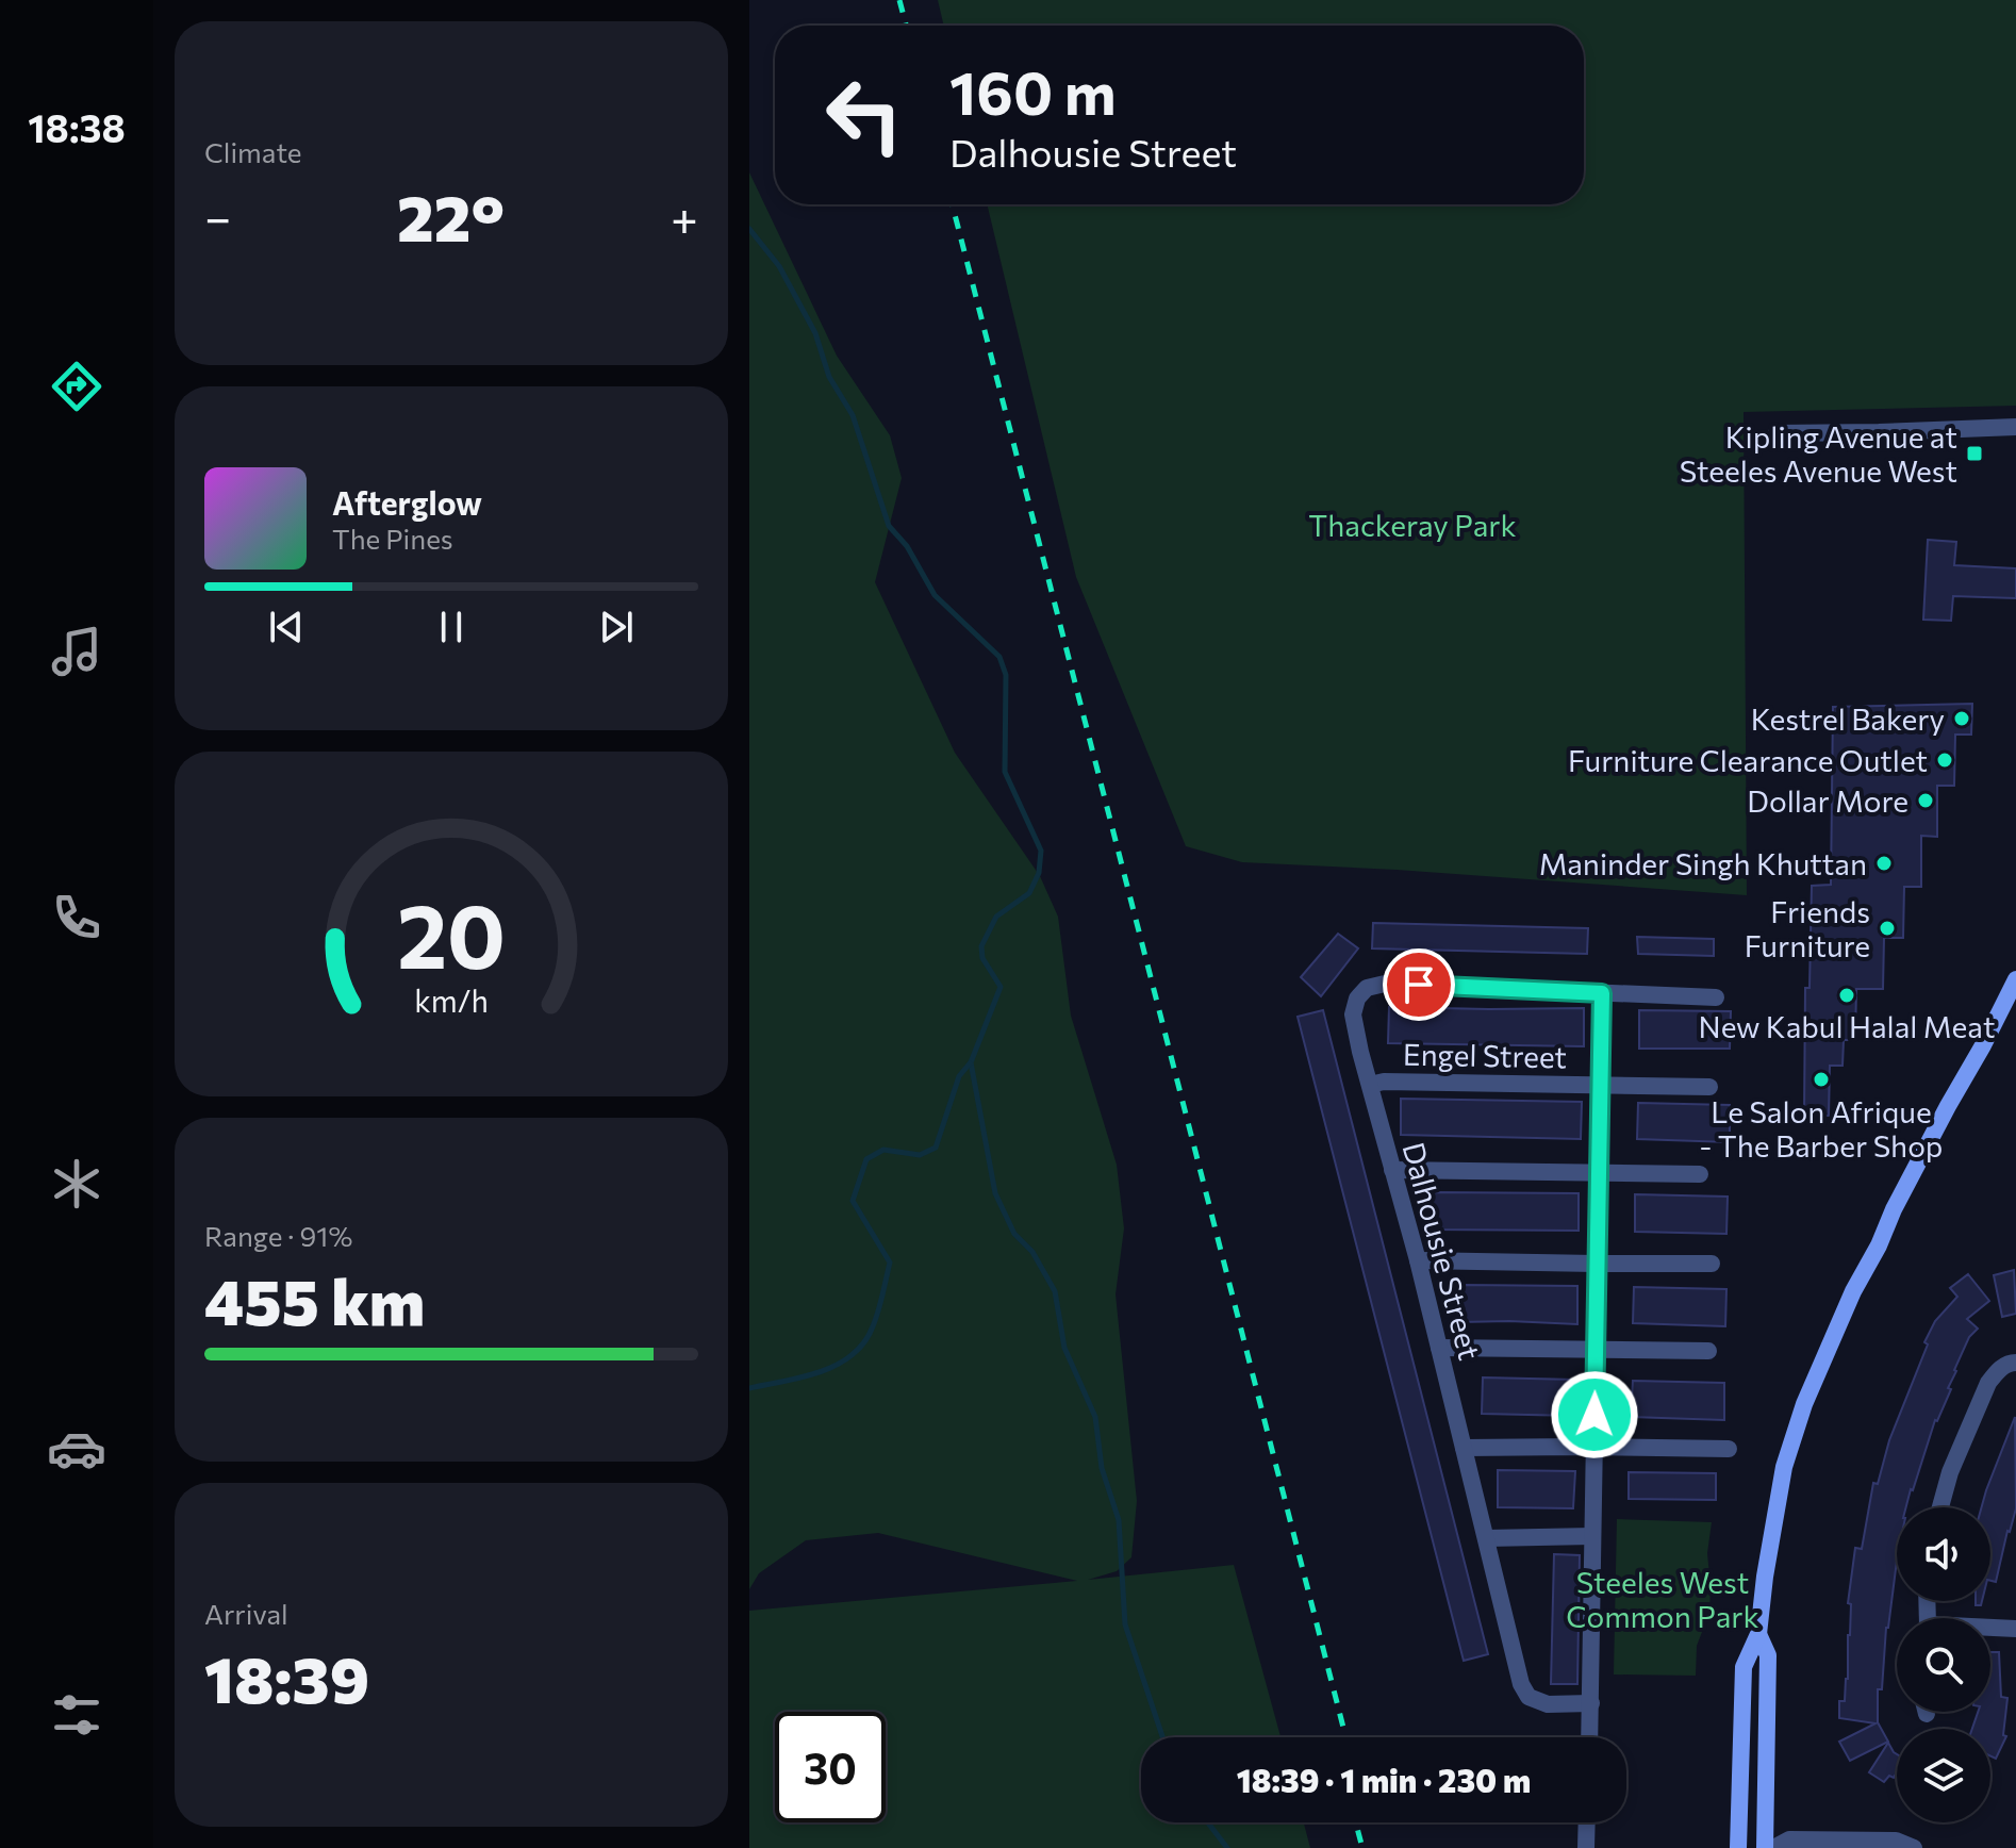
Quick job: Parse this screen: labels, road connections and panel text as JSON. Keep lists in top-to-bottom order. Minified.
{"streets":{"street":["Engel Street","Dalhousie Street"]},"crossings":[["Engel Street","Dalhousie Street"]],"parks":["Thackeray Park","Steeles West Common Park"],"places":{"transit":["Kipling Avenue at Steeles Avenue West"],"other":["Kestrel Bakery","Furniture Clearance Outlet","Dollar More","Maninder Singh Khuttan","Friends Furniture","New Kabul Halal Meat","Le Salon Afrique - The Barber Shop"]},"page":{"tabs":"18:38","tile":["Climate",["Range · 91%","455 km"],["Arrival","18:39"]],"turn":["160 m","Dalhousie Street"],"heat":["−","22°","+"],"song":["Afterglow","The Pines"],"limit":"30","trip":"18:39 · 1 min · 230 m","gauge":["20","km/h"]}}
